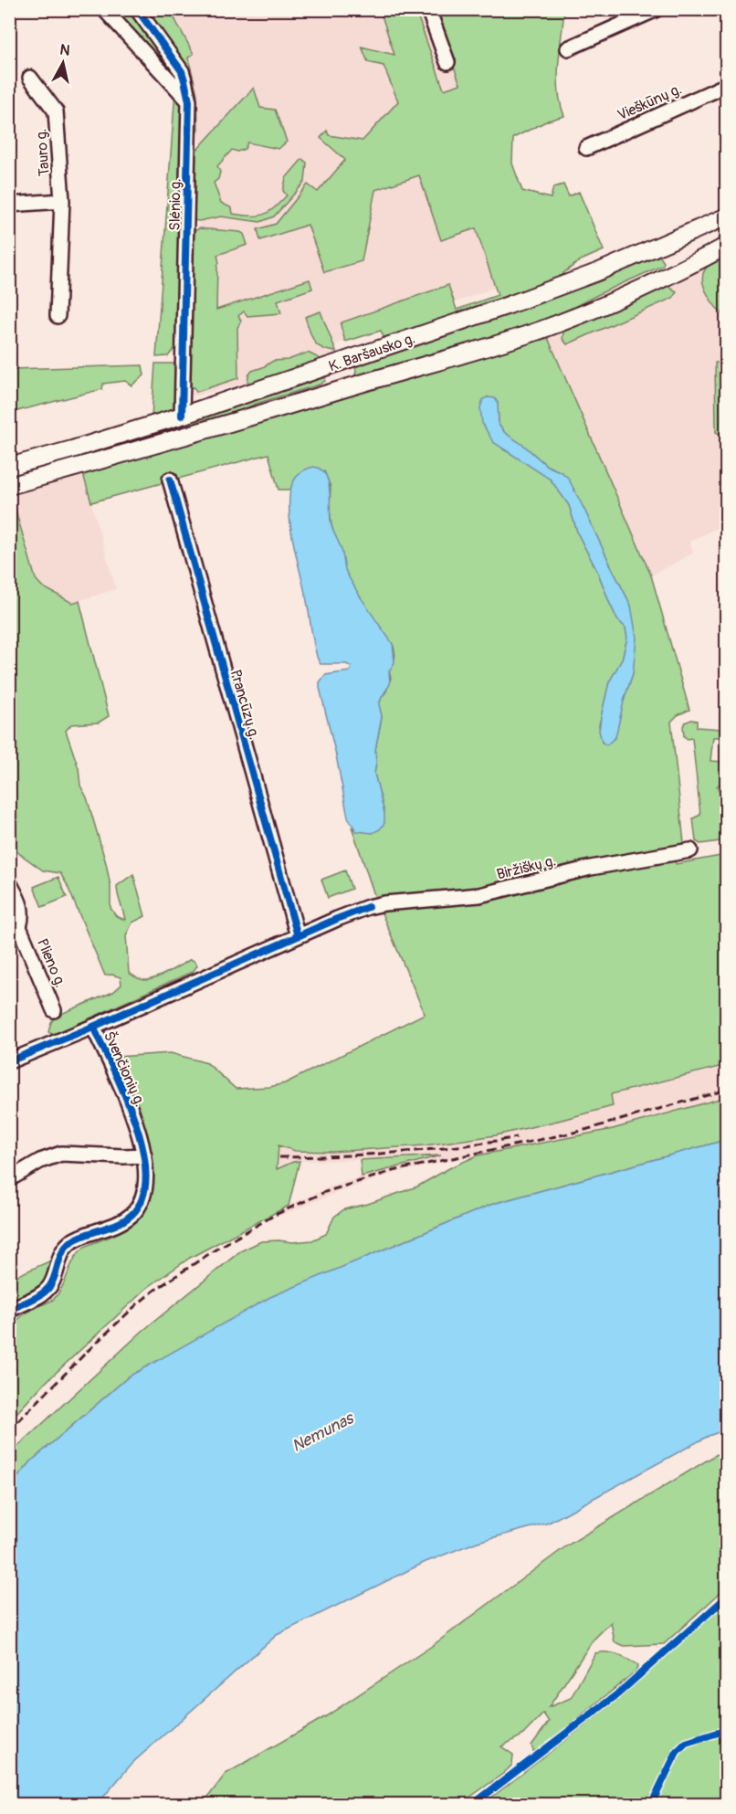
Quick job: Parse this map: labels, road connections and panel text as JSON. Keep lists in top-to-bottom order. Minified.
{"streets":{"main road":["K. Baršausko g."],"street":["Vieškūnų g.","Tauro g.","Slėnio g.","Prancūzų g.","Biržiškų g.","Plieno g.","Švenčionių g."]},"crossings":[["Slėnio g.","K. Baršausko g."],["Prancūzų g.","Biržiškų g."]],"water":["Nemunas"],"north":"top"}
